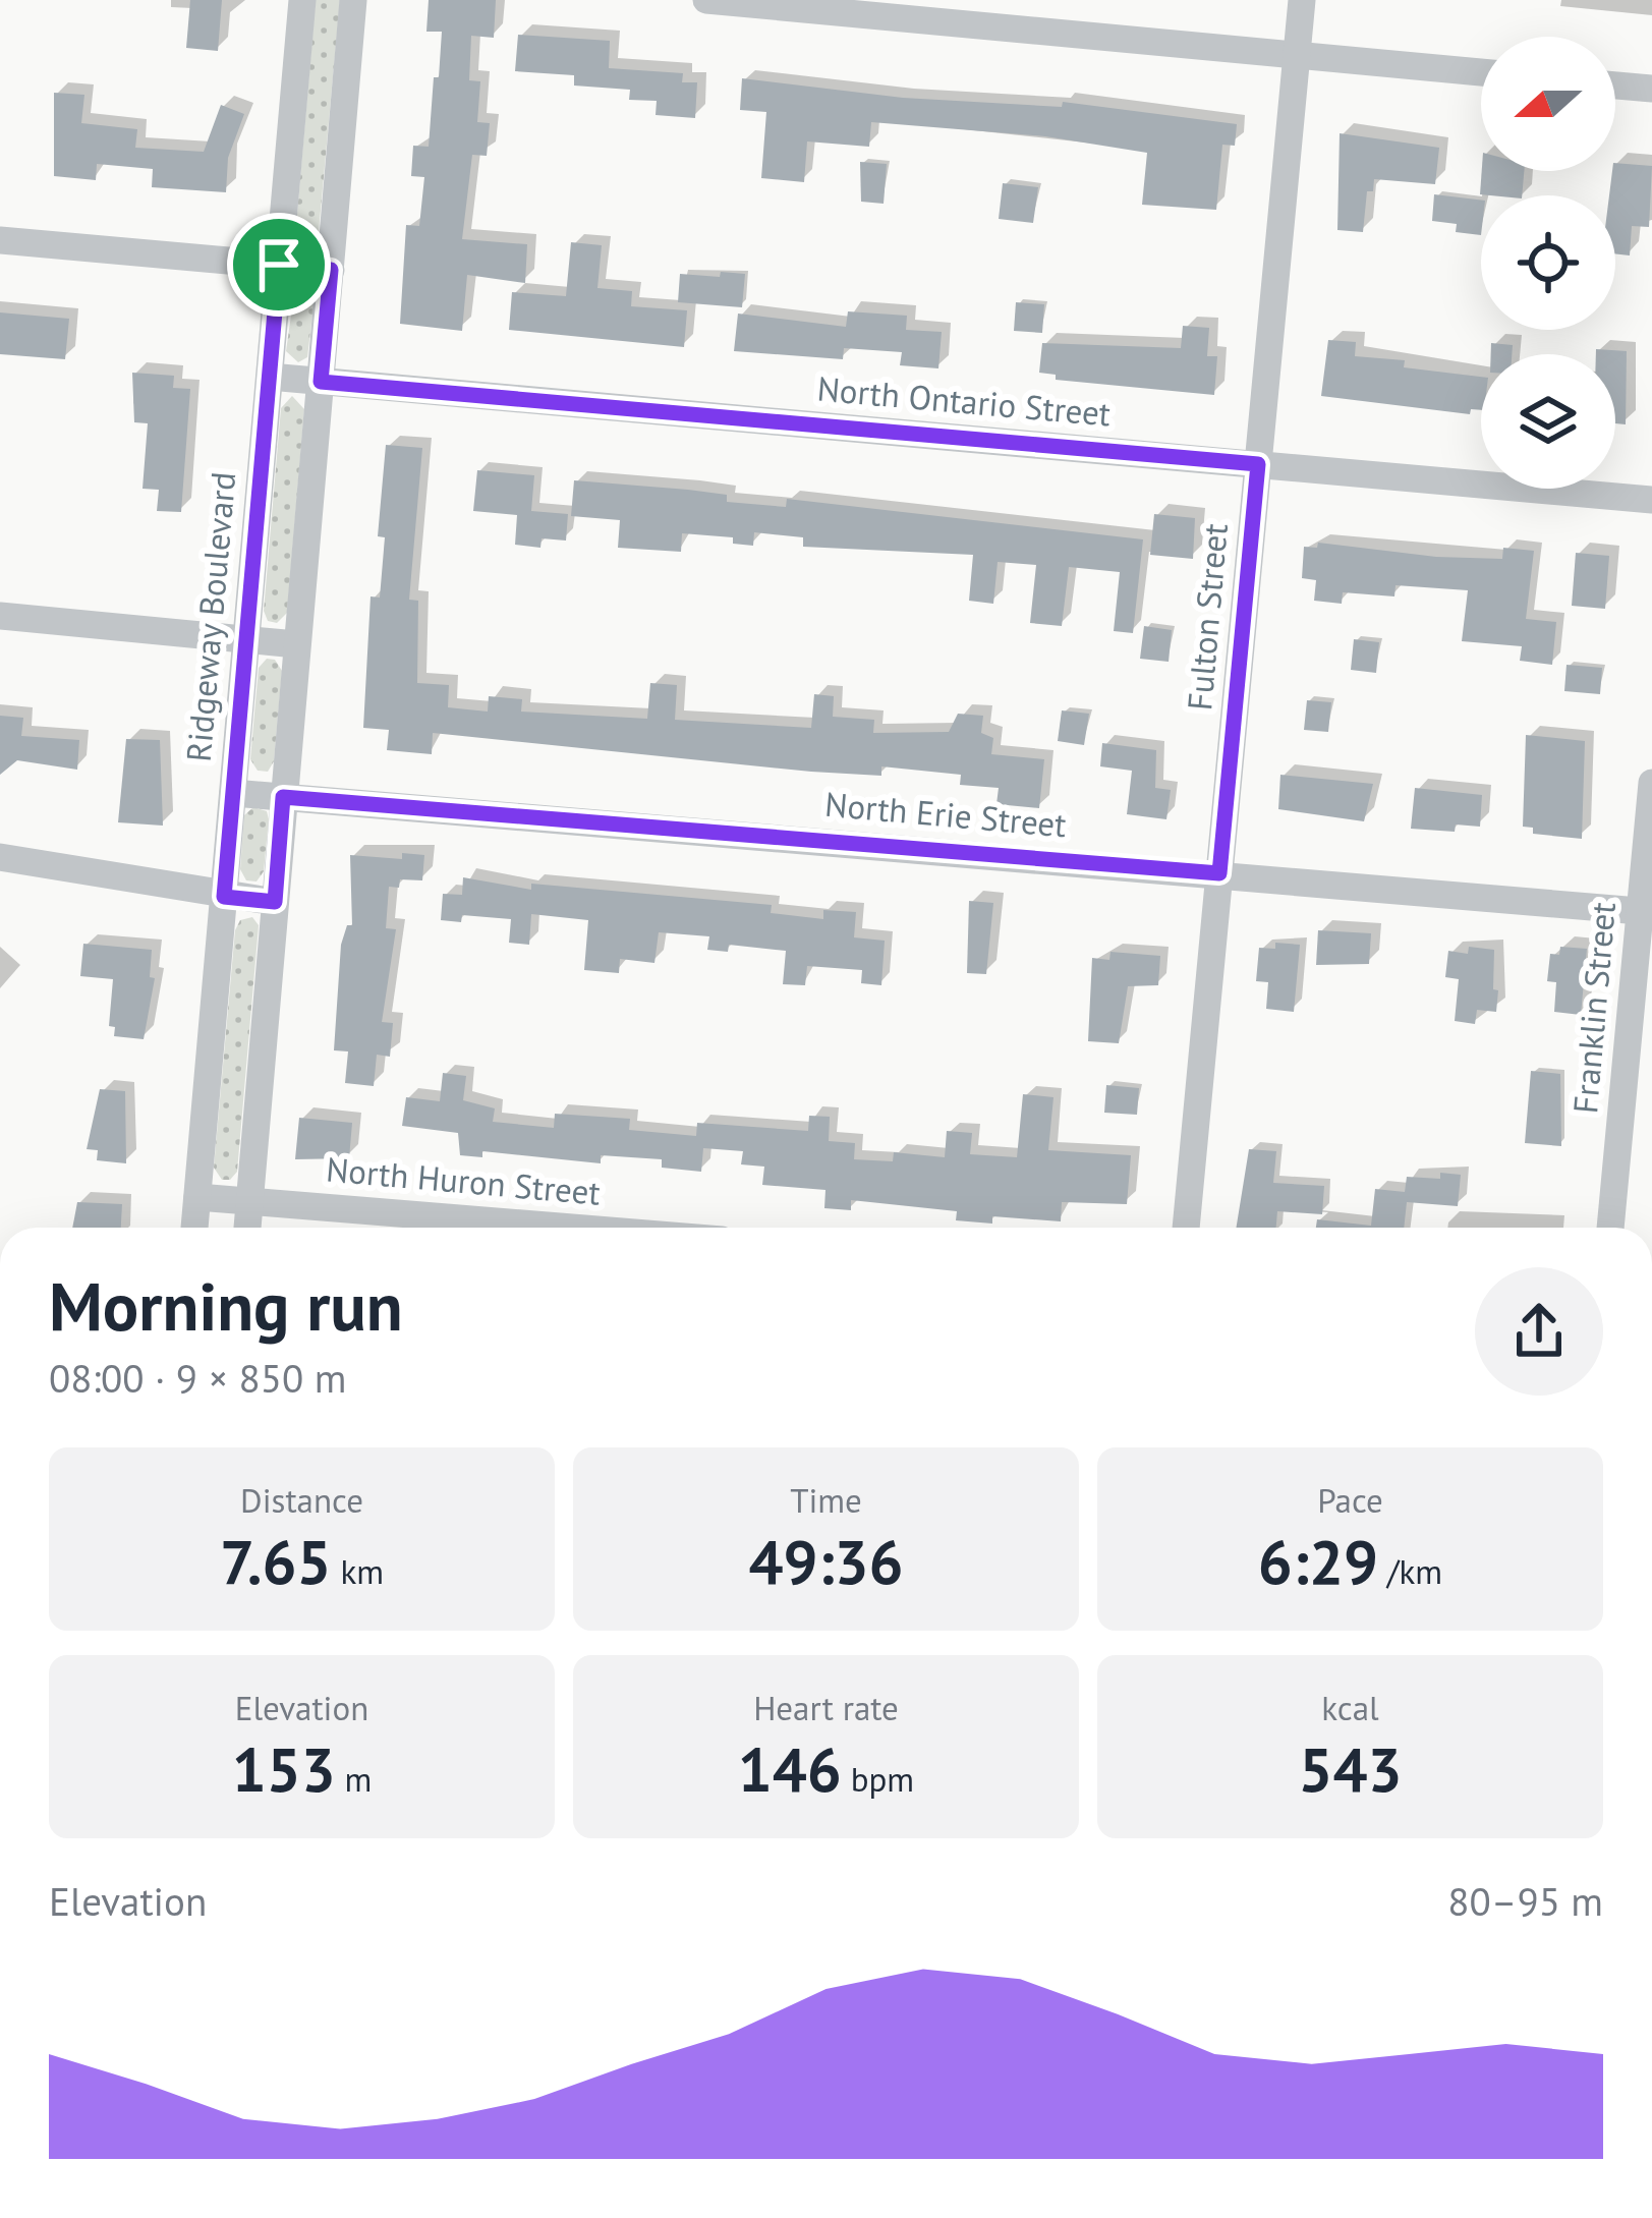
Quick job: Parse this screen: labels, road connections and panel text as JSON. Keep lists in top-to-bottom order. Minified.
{"streets":{"street":["North Ontario Street","Ridgeway Boulevard","Fulton Street","North Erie Street","Franklin Street","North Huron Street"]},"crossings":[["North Ontario Street","Ridgeway Boulevard"],["North Ontario Street","Fulton Street"],["Ridgeway Boulevard","North Erie Street"],["Ridgeway Boulevard","North Huron Street"],["Fulton Street","North Erie Street"],["North Erie Street","Franklin Street"]],"north":"left","page":{"heading":["Morning run","08:00 · 9 × 850 m"],"stats":[["Distance","7.65 km"],["Time","49:36"],["Pace","6:29 /km"],["Elevation","153 m"],["Heart rate","146 bpm"],["kcal","543"]],"chart":["Elevation","80–95 m"]}}
